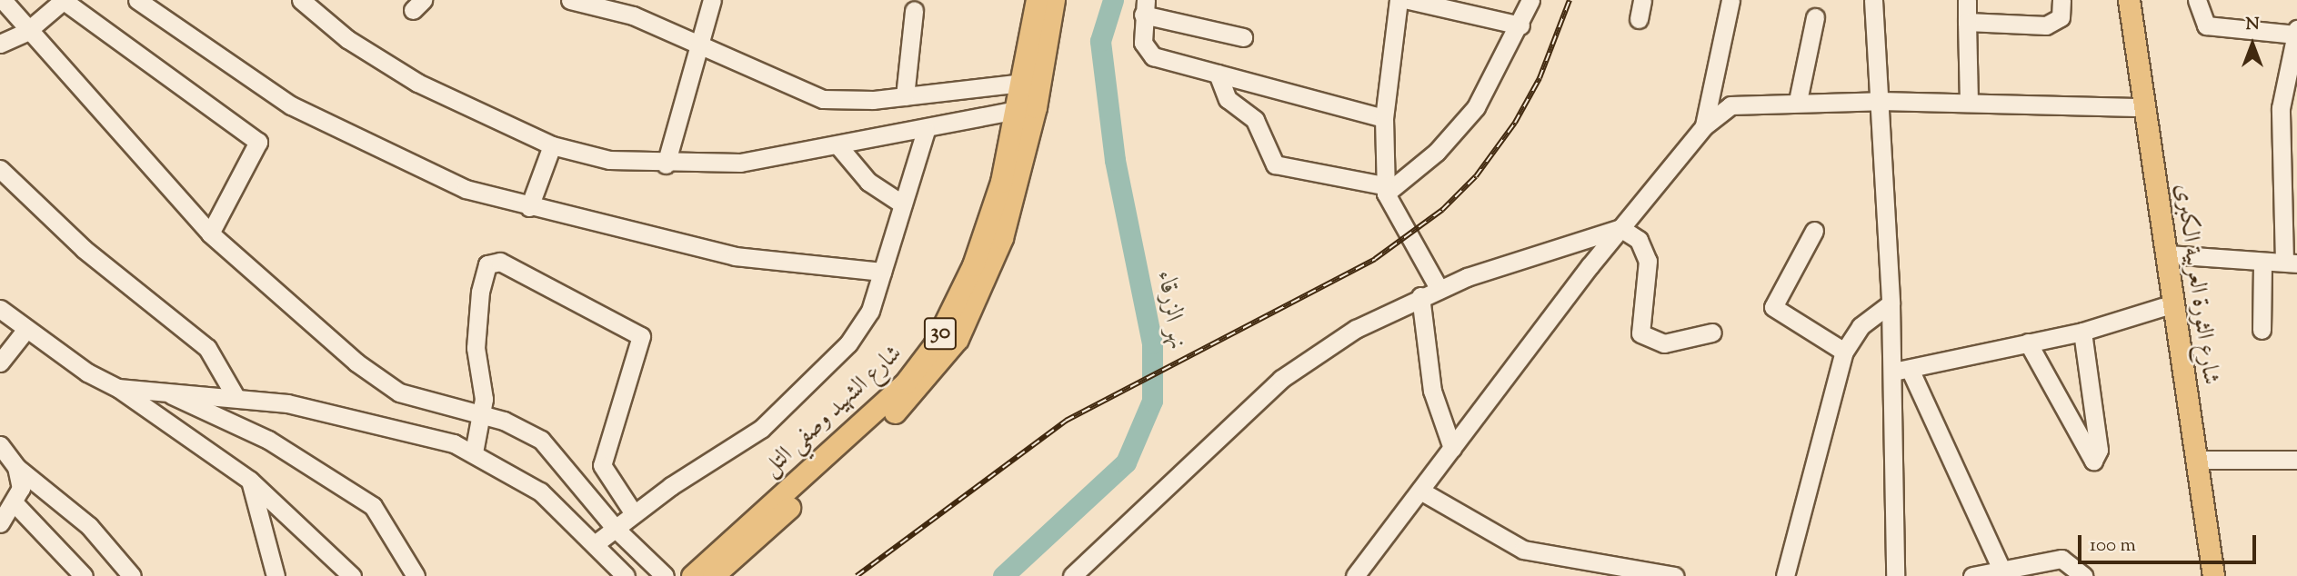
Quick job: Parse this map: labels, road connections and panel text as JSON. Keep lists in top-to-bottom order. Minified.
{"streets":{"main road":["شارع الثورة العربية الكبرى","30","شارع الشهيد وصفي التل"]},"water":["نهر الزرقاء"],"scale_bar":"100 m","north":"top"}
